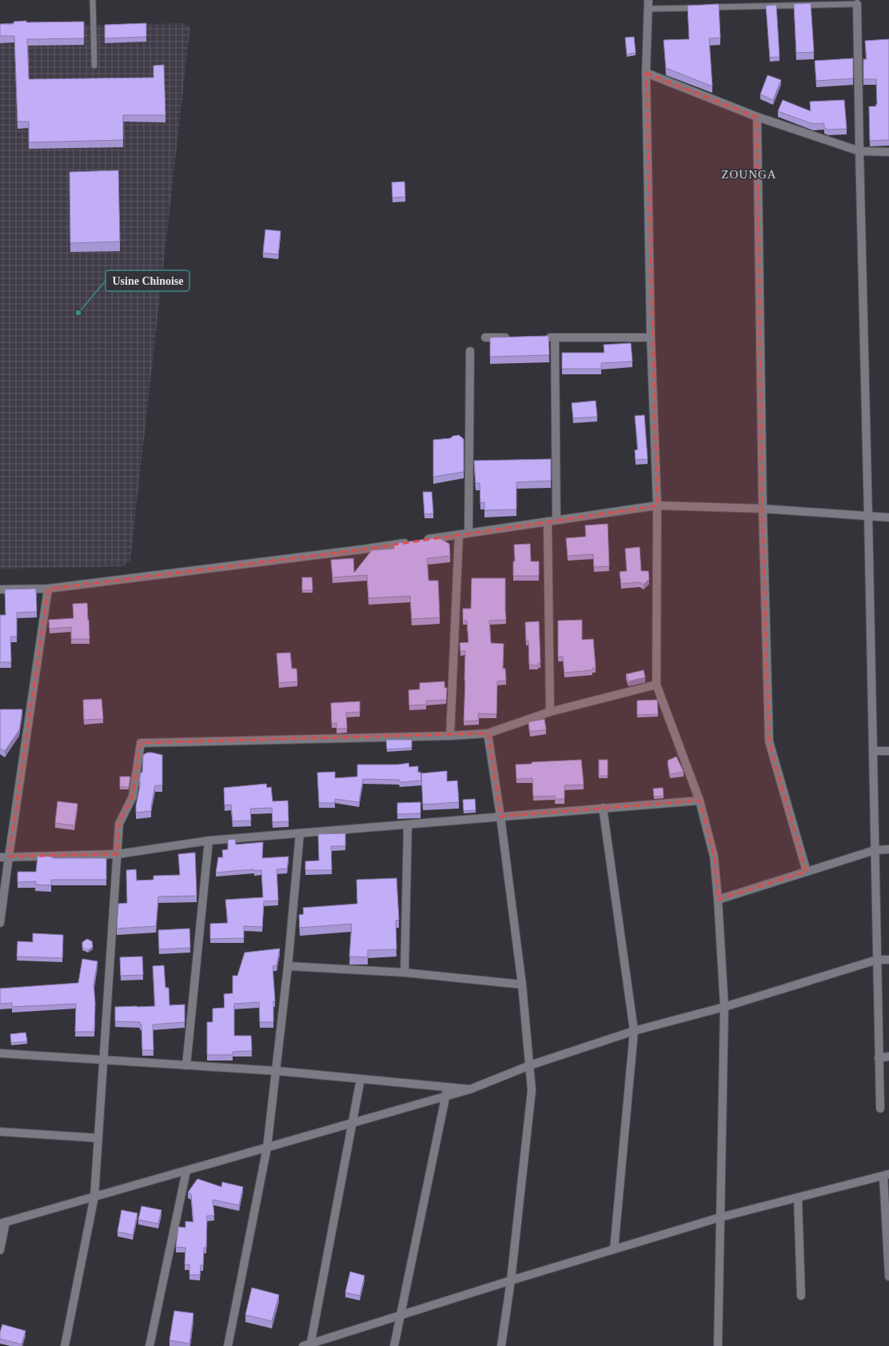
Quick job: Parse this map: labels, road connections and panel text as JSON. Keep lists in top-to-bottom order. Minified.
{"districts":["ZOUNGA"],"places":["Usine Chinoise"]}
